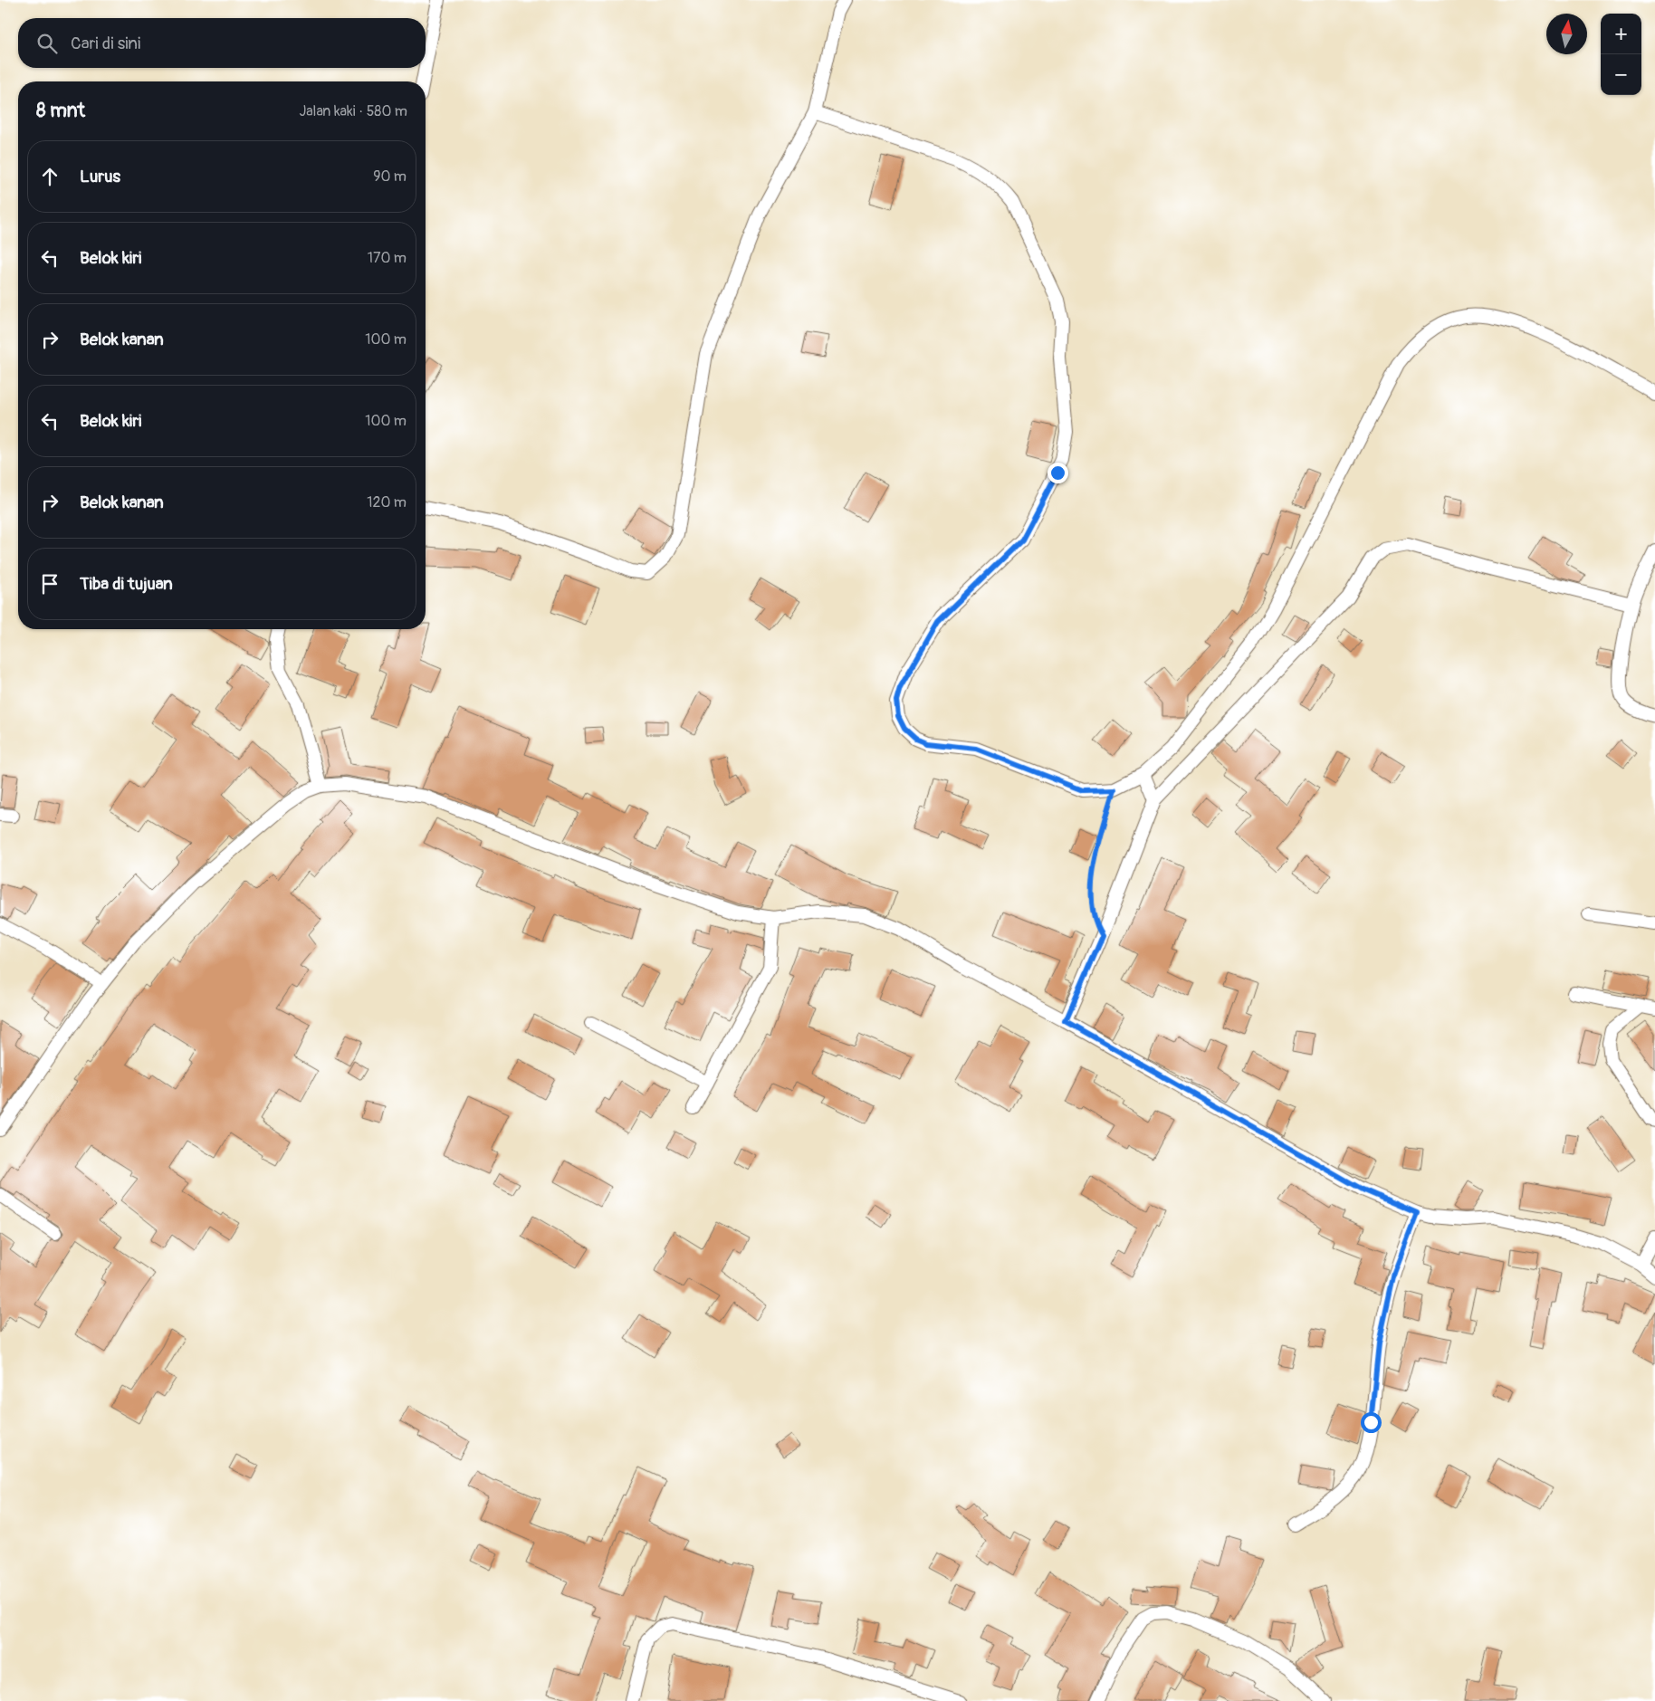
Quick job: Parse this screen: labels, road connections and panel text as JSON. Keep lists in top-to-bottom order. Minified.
{"north":"top","page":{"map_buttons":["+","−"],"search":"Cari di sini","heading":["8 mnt","Jalan kaki · 580 m"],"list":[["Lurus","90 m"],["Belok kiri","170 m"],["Belok kanan","100 m"],["Belok kiri","100 m"],["Belok kanan","120 m"],"Tiba di tujuan"]}}
